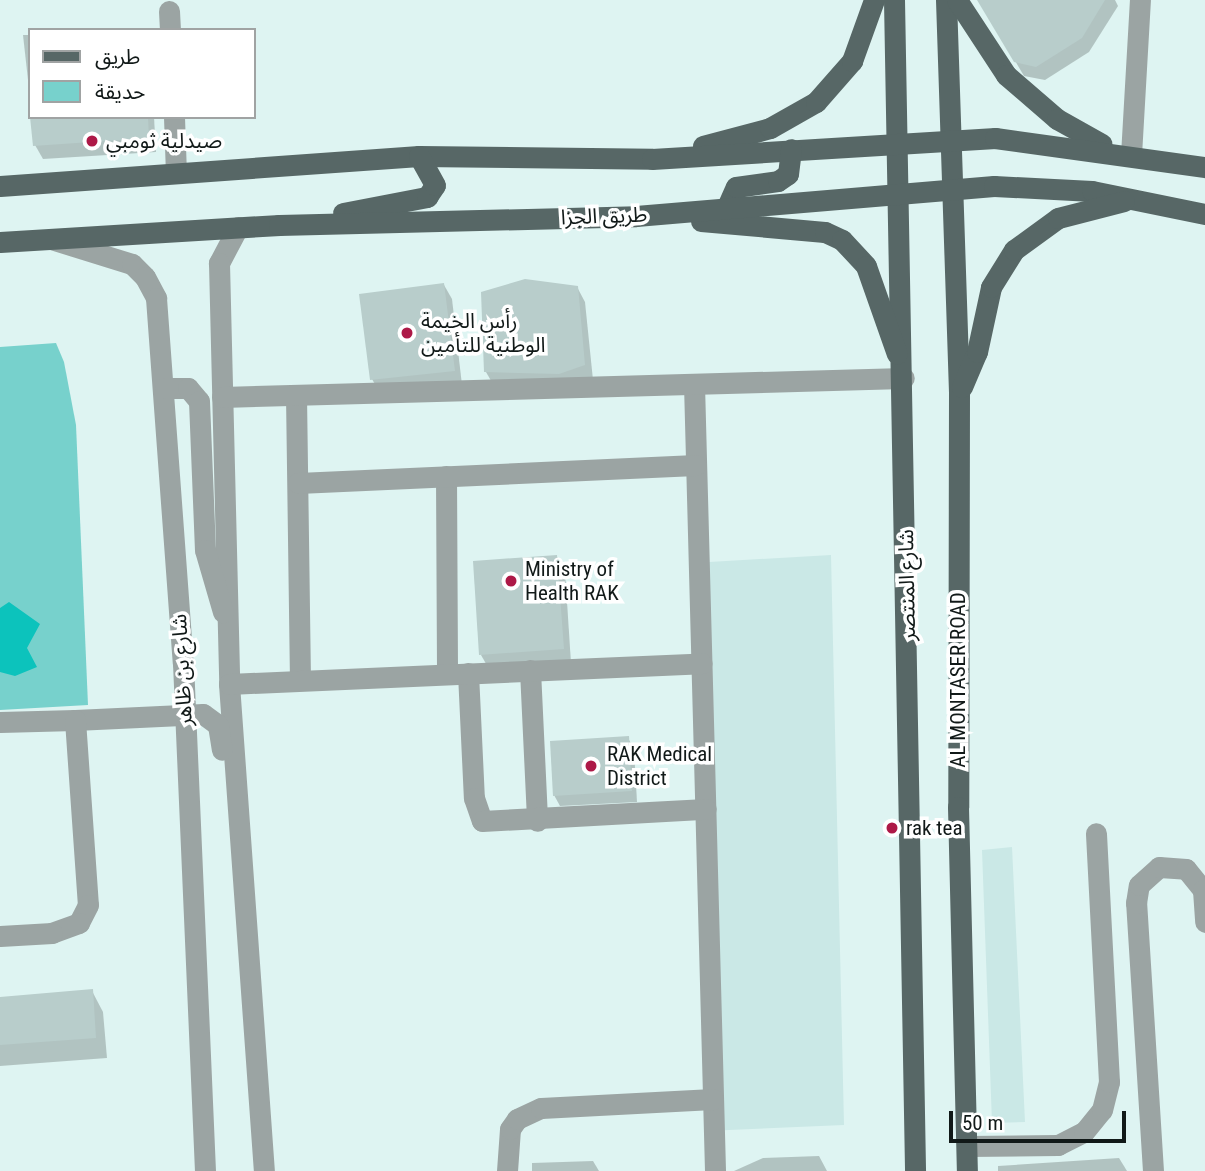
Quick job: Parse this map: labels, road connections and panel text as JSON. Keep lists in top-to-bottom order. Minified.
{"streets":{"main road":["طريق الجزا","شارع المنتصر","AL MONTASER ROAD"],"street":["شارع بن ظاهر"]},"crossings":[["طريق الجزا","شارع المنتصر"],["طريق الجزا","شارع بن ظاهر"],["طريق الجزا","AL MONTASER ROAD"]],"places":["صيدلية ثومبي","رأس الخيمة الوطنية للتأمين","Ministry of Health RAK","RAK Medical District","rak tea"],"legend":["طريق","حديقة"],"scale_bar":"50 m"}
